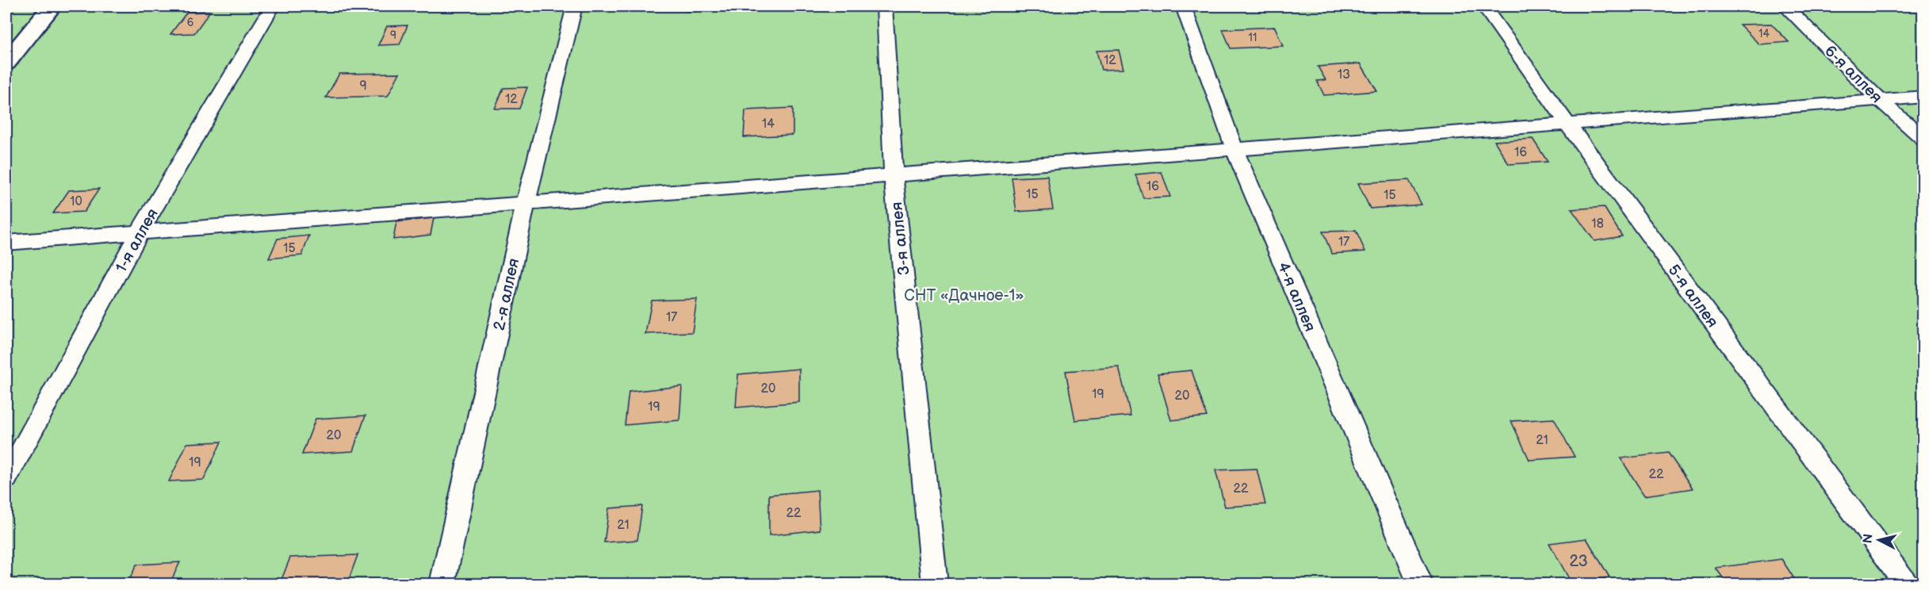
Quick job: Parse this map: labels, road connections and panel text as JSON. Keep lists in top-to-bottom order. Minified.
{"streets":{"lane":["6-я аллея","3-я аллея","1-я аллея","2-я аллея","5-я аллея","4-я аллея"]},"parks":["СНТ «Дачное-1»"],"house_numbers":["6","14","9","11","12","13","9","12","14","16","16","15","15","10","18","17","15","17","20","19","20","19","20","21","19","22","22","22","21","23"],"north":"left"}
